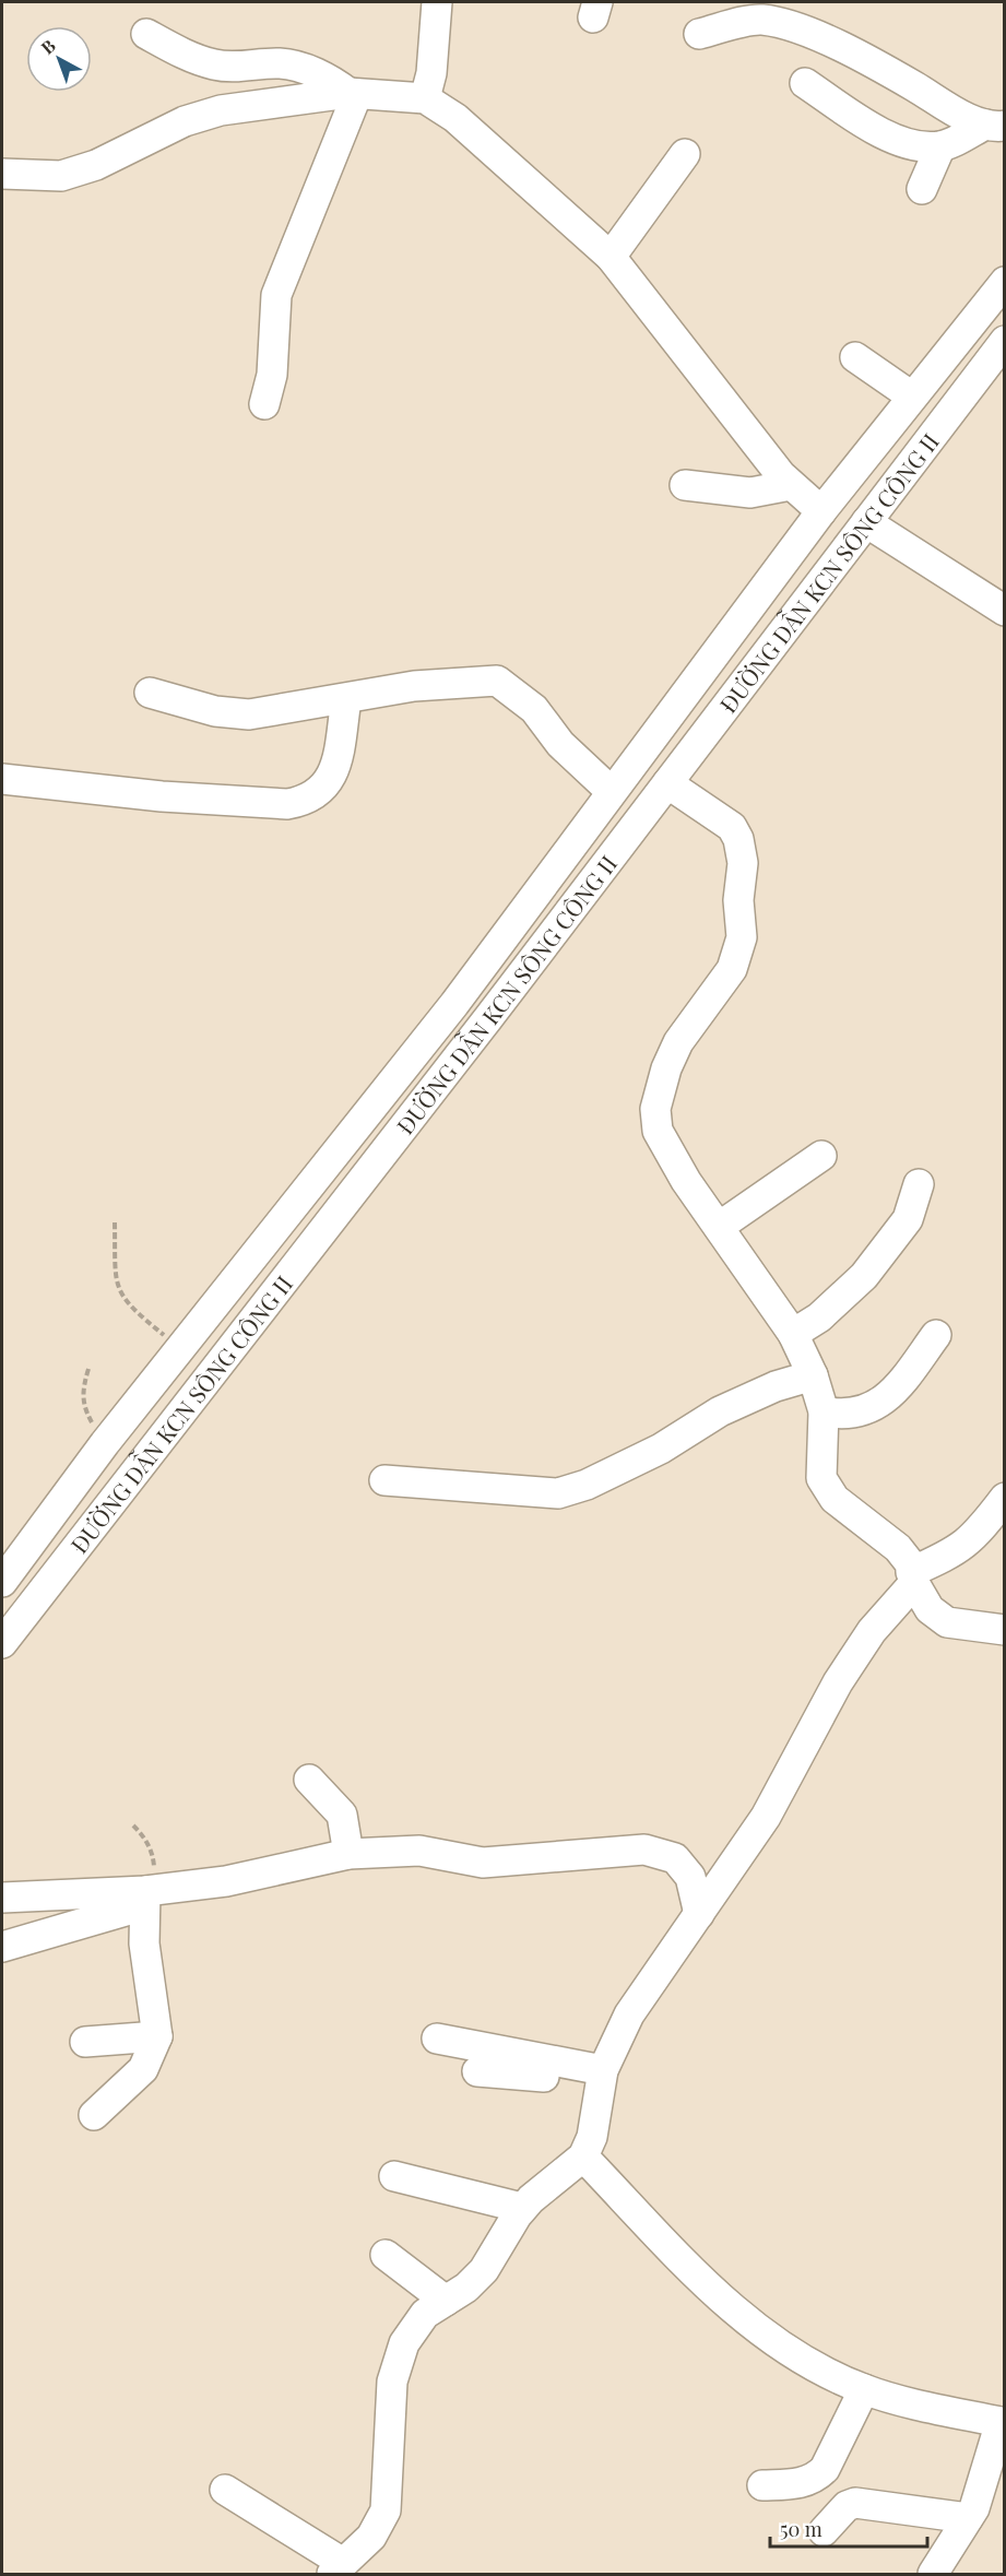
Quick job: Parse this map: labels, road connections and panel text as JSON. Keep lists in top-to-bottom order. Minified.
{"streets":{"street":["ĐƯỜNG DẪN KCN SÔNG CÔNG II"]},"scale_bar":"50 m","north":"top left"}
